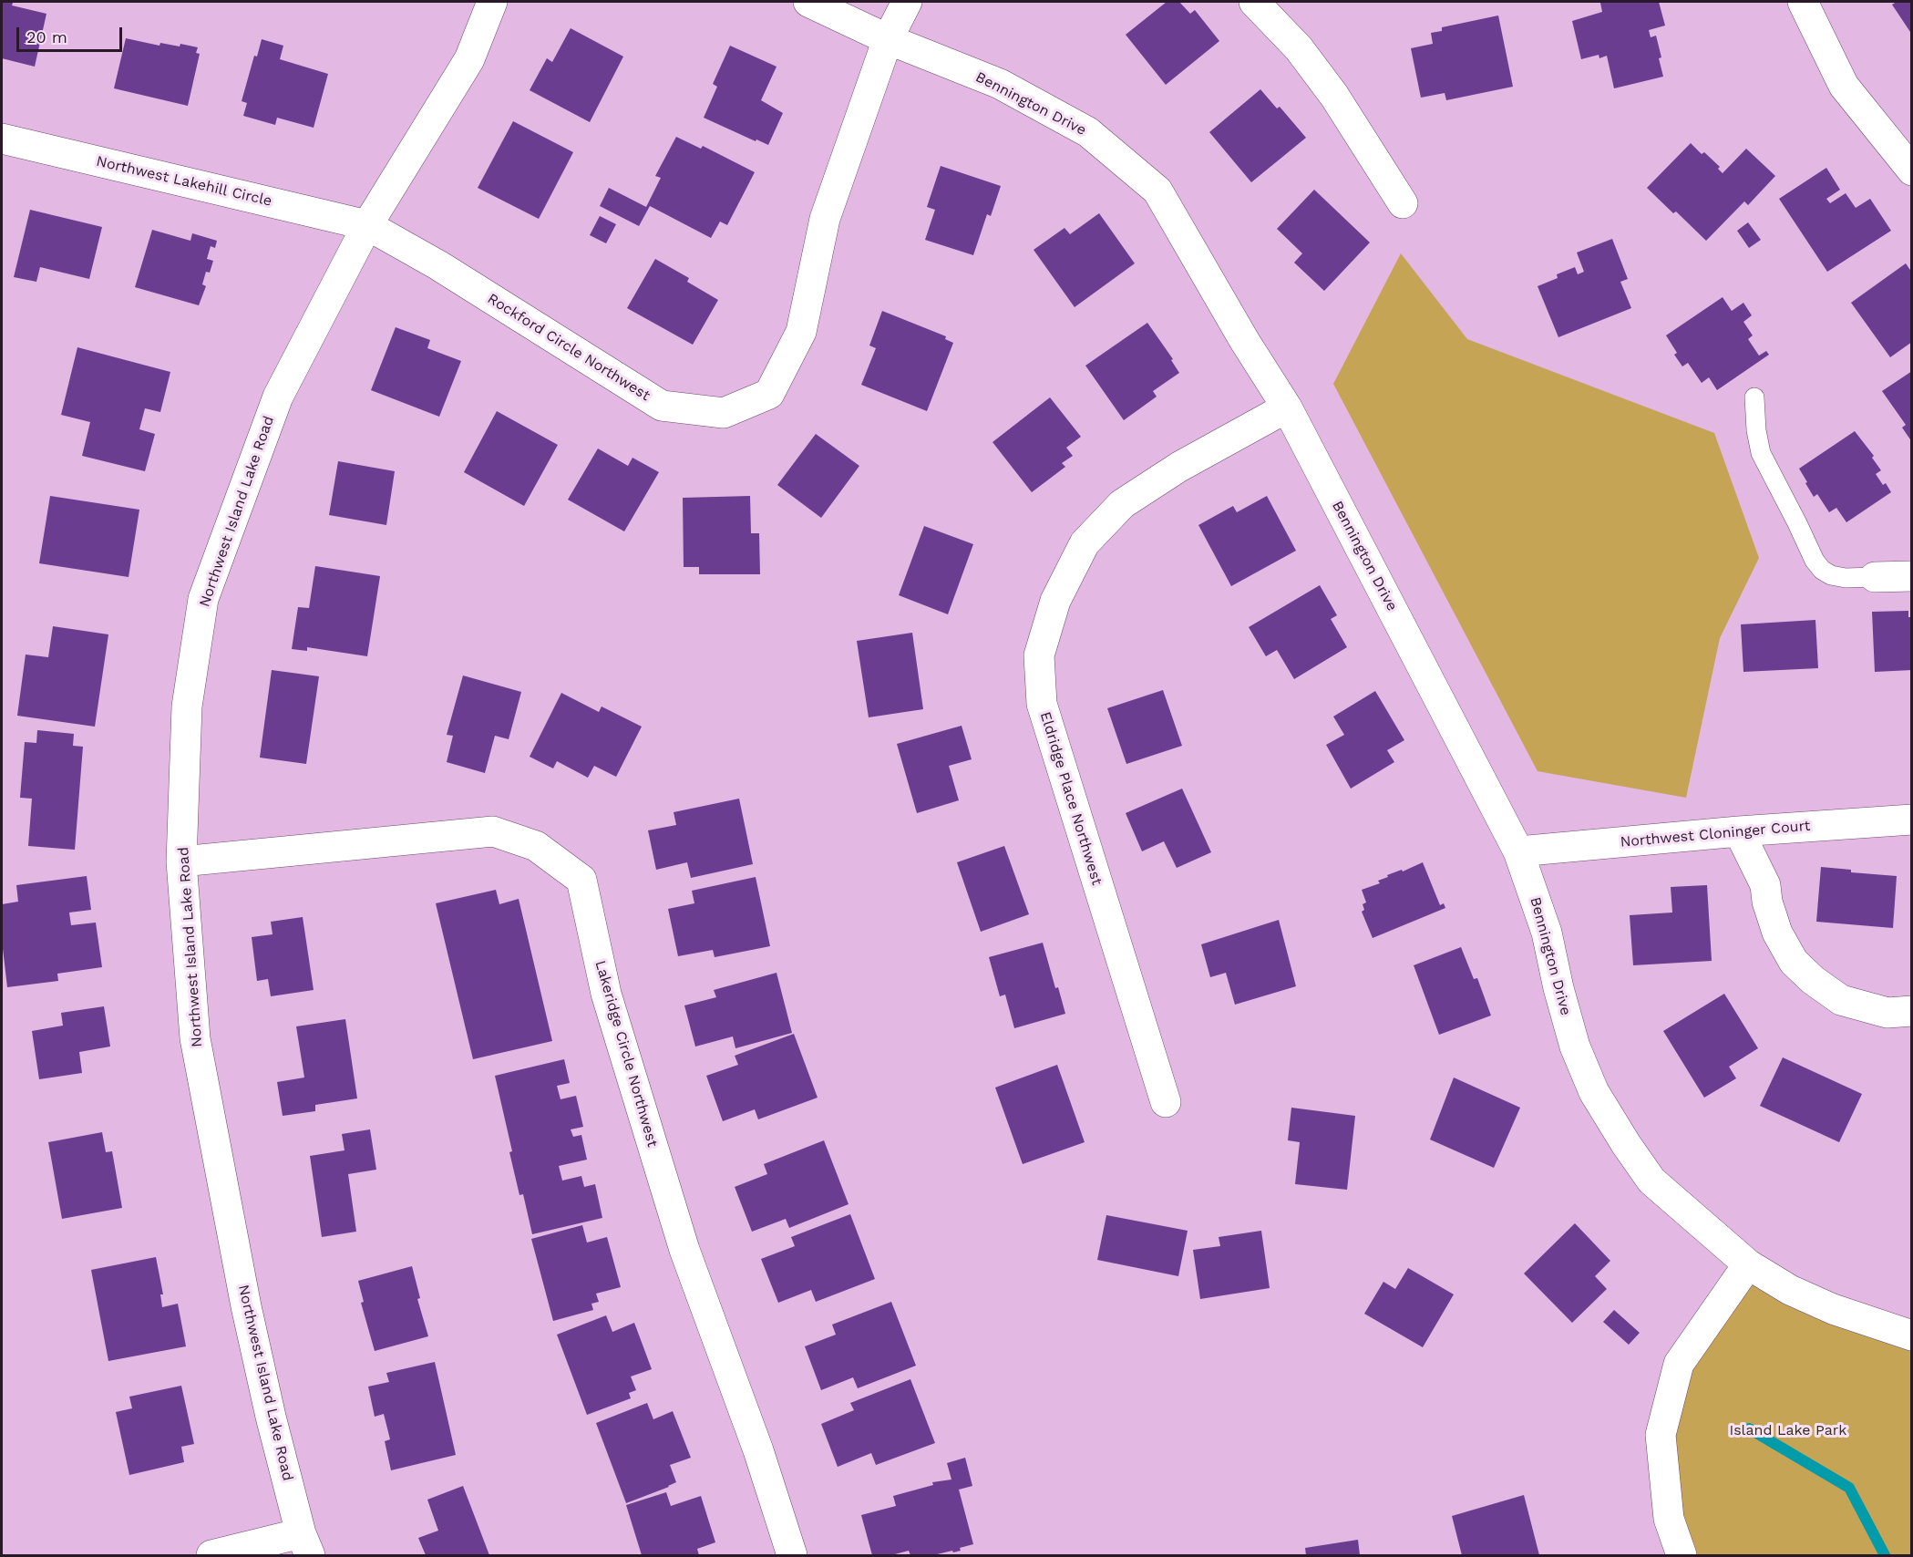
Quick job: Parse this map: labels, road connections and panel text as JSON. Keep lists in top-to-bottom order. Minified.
{"streets":{"street":["Bennington Drive","Northwest Lakehill Circle","Rockford Circle Northwest","Northwest Island Lake Road","Eldridge Place Northwest","Northwest Cloninger Court","Lakeridge Circle Northwest"]},"crossings":[["Bennington Drive","Rockford Circle Northwest"],["Bennington Drive","Eldridge Place Northwest"],["Bennington Drive","Northwest Cloninger Court"],["Northwest Lakehill Circle","Rockford Circle Northwest"],["Northwest Lakehill Circle","Northwest Island Lake Road"],["Rockford Circle Northwest","Northwest Island Lake Road"],["Northwest Island Lake Road","Lakeridge Circle Northwest"]],"parks":["Island Lake Park"],"scale_bar":"20 m"}
